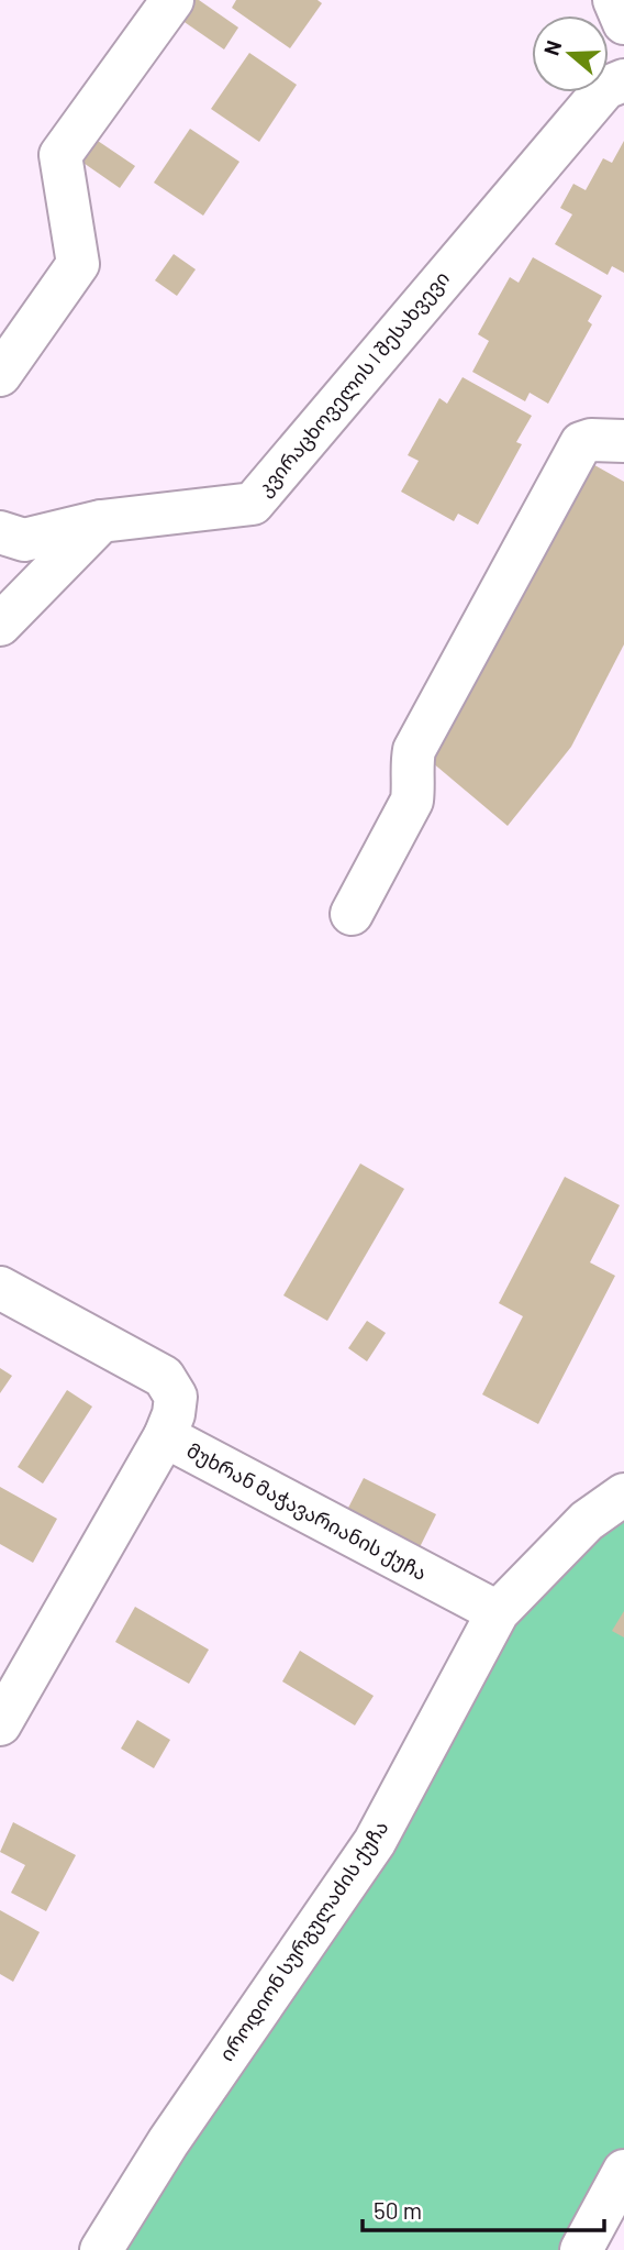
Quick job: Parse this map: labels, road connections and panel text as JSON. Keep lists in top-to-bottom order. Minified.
{"streets":{"street":["კვირაცხოველის I შესახვევი","მუხრან მაჭავარიანის ქუჩა","იროდიონ სურგულაძის ქუჩა"]},"crossings":[["მუხრან მაჭავარიანის ქუჩა","იროდიონ სურგულაძის ქუჩა"]],"scale_bar":"50 m","north":"left"}
